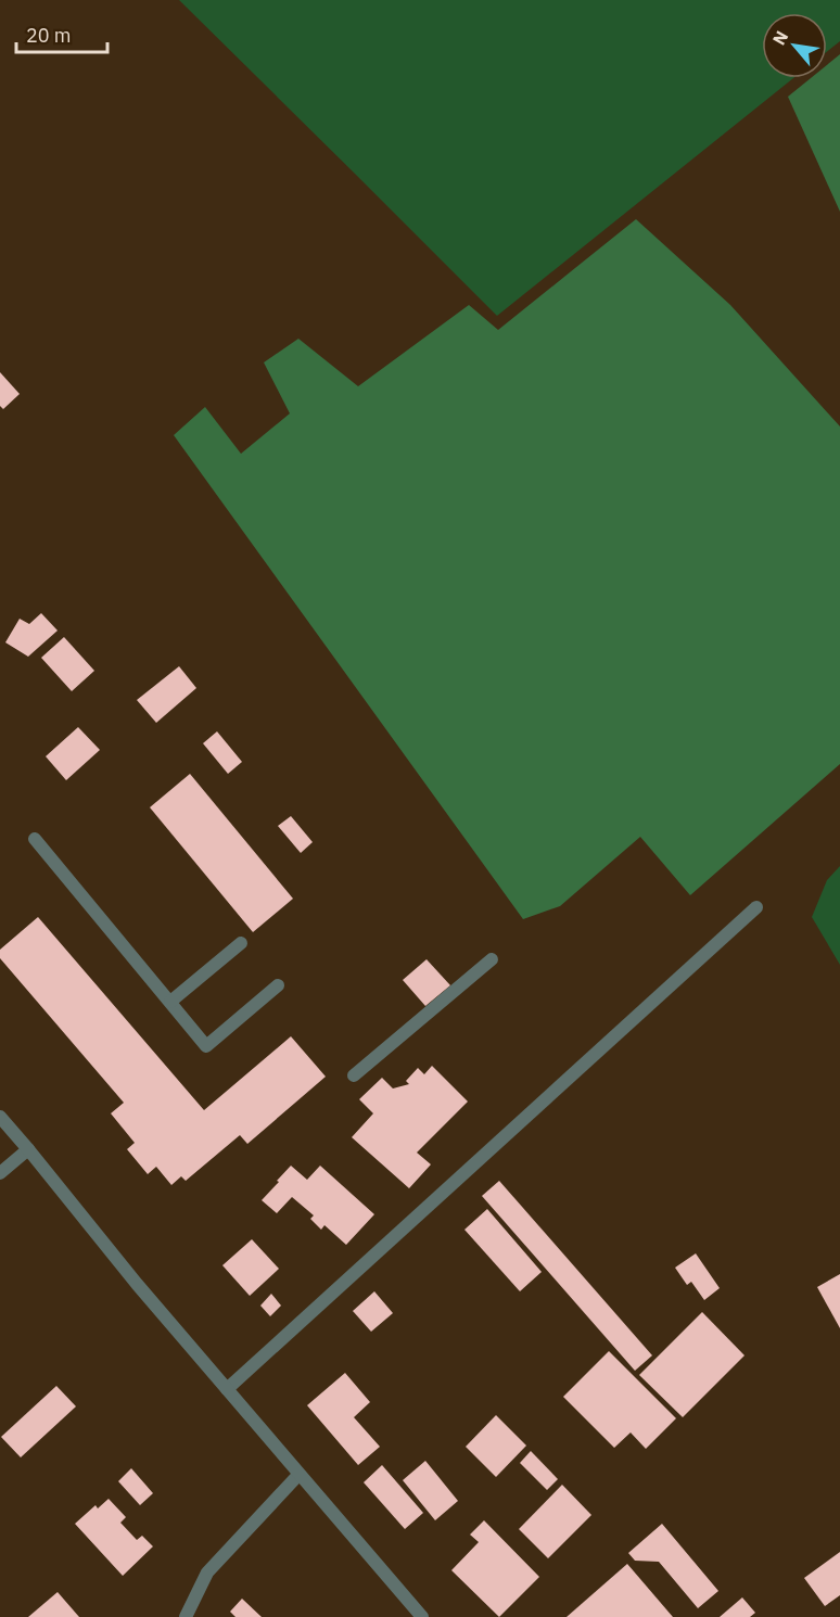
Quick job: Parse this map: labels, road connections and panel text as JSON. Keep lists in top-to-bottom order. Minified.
{"scale_bar":"20 m","north":"top left"}
